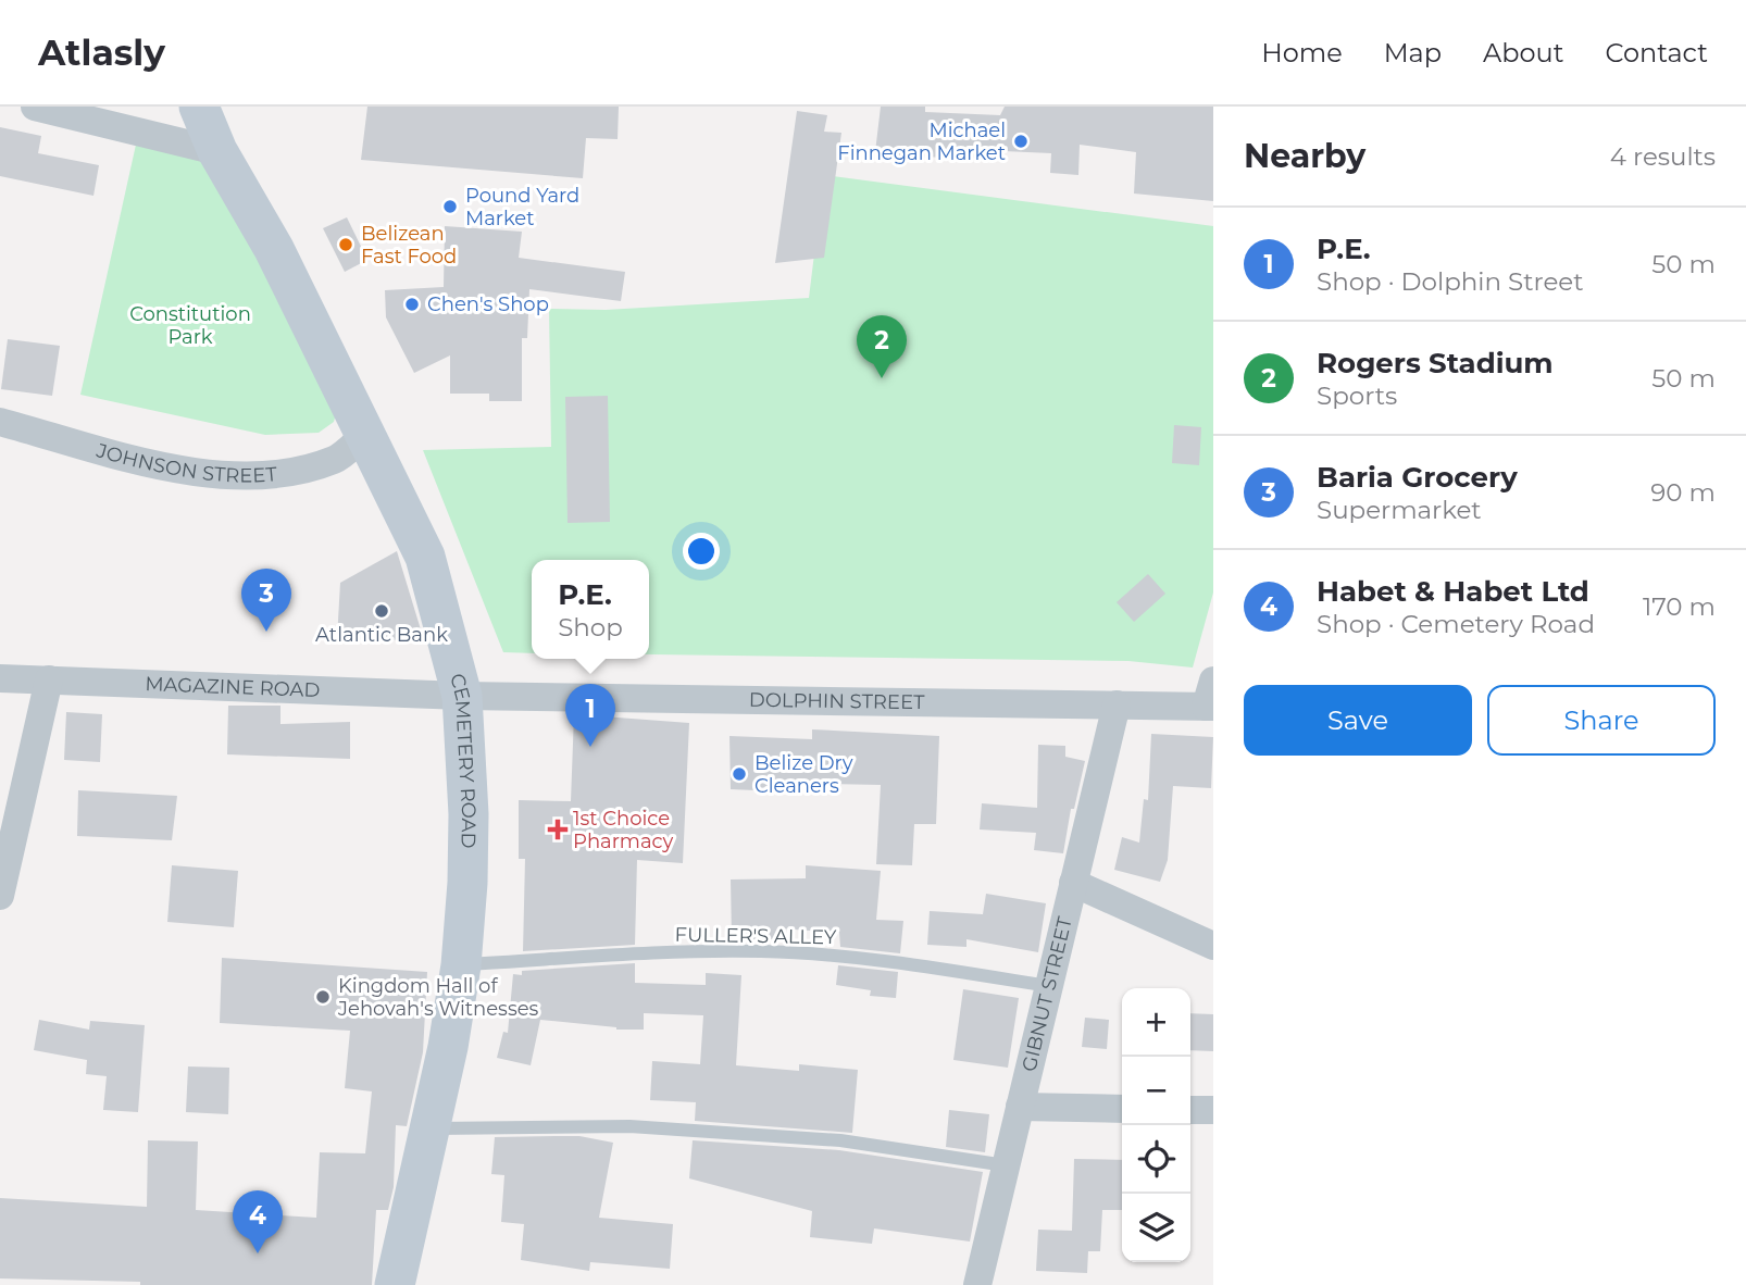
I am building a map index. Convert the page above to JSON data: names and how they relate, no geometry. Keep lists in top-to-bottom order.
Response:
{
  "streets": {
    "main road": ["CEMETERY ROAD"],
    "street": [
      "JOHNSON STREET",
      "MAGAZINE ROAD",
      "DOLPHIN STREET",
      "GIBNUT STREET"
    ],
    "lane": ["FULLER'S ALLEY"]
  },
  "crossings": [
    ["JOHNSON STREET", "CEMETERY ROAD"],
    ["MAGAZINE ROAD", "DOLPHIN STREET"],
    ["MAGAZINE ROAD", "CEMETERY ROAD"],
    ["DOLPHIN STREET", "CEMETERY ROAD"],
    ["DOLPHIN STREET", "GIBNUT STREET"],
    ["CEMETERY ROAD", "FULLER'S ALLEY"],
    ["FULLER'S ALLEY", "GIBNUT STREET"]
  ],
  "parks": ["Constitution Park"],
  "places": {
    "other": [
      "Michael Finnegan Market",
      "Pound Yard Market",
      "Belizean Fast Food",
      "Chen's Shop",
      "Atlantic Bank",
      "Belize Dry Cleaners",
      "Kingdom Hall of Jehovah's Witnesses"
    ],
    "health": ["1st Choice Pharmacy"]
  },
  "page": {
    "header": "Atlasly",
    "nav": [
      "Home",
      "Map",
      "About",
      "Contact"
    ],
    "heading": ["Nearby", "4 results"],
    "list": [
      {
        "mark": "1",
        "name": "P.E.",
        "note": "Shop · Dolphin Street",
        "value": "50 m"
      },
      {
        "mark": "2",
        "name": "Rogers Stadium",
        "note": "Sports",
        "value": "50 m"
      },
      {
        "mark": "3",
        "name": "Baria Grocery",
        "note": "Supermarket",
        "value": "90 m"
      },
      {
        "mark": "4",
        "name": "Habet & Habet Ltd",
        "note": "Shop · Cemetery Road",
        "value": "170 m"
      }
    ],
    "pins": [
      "2",
      "3",
      "1",
      "4"
    ],
    "popup": ["P.E.", "Shop"],
    "buttons": ["Save", "Share"],
    "map_buttons": ["+", "−"]
  }
}
